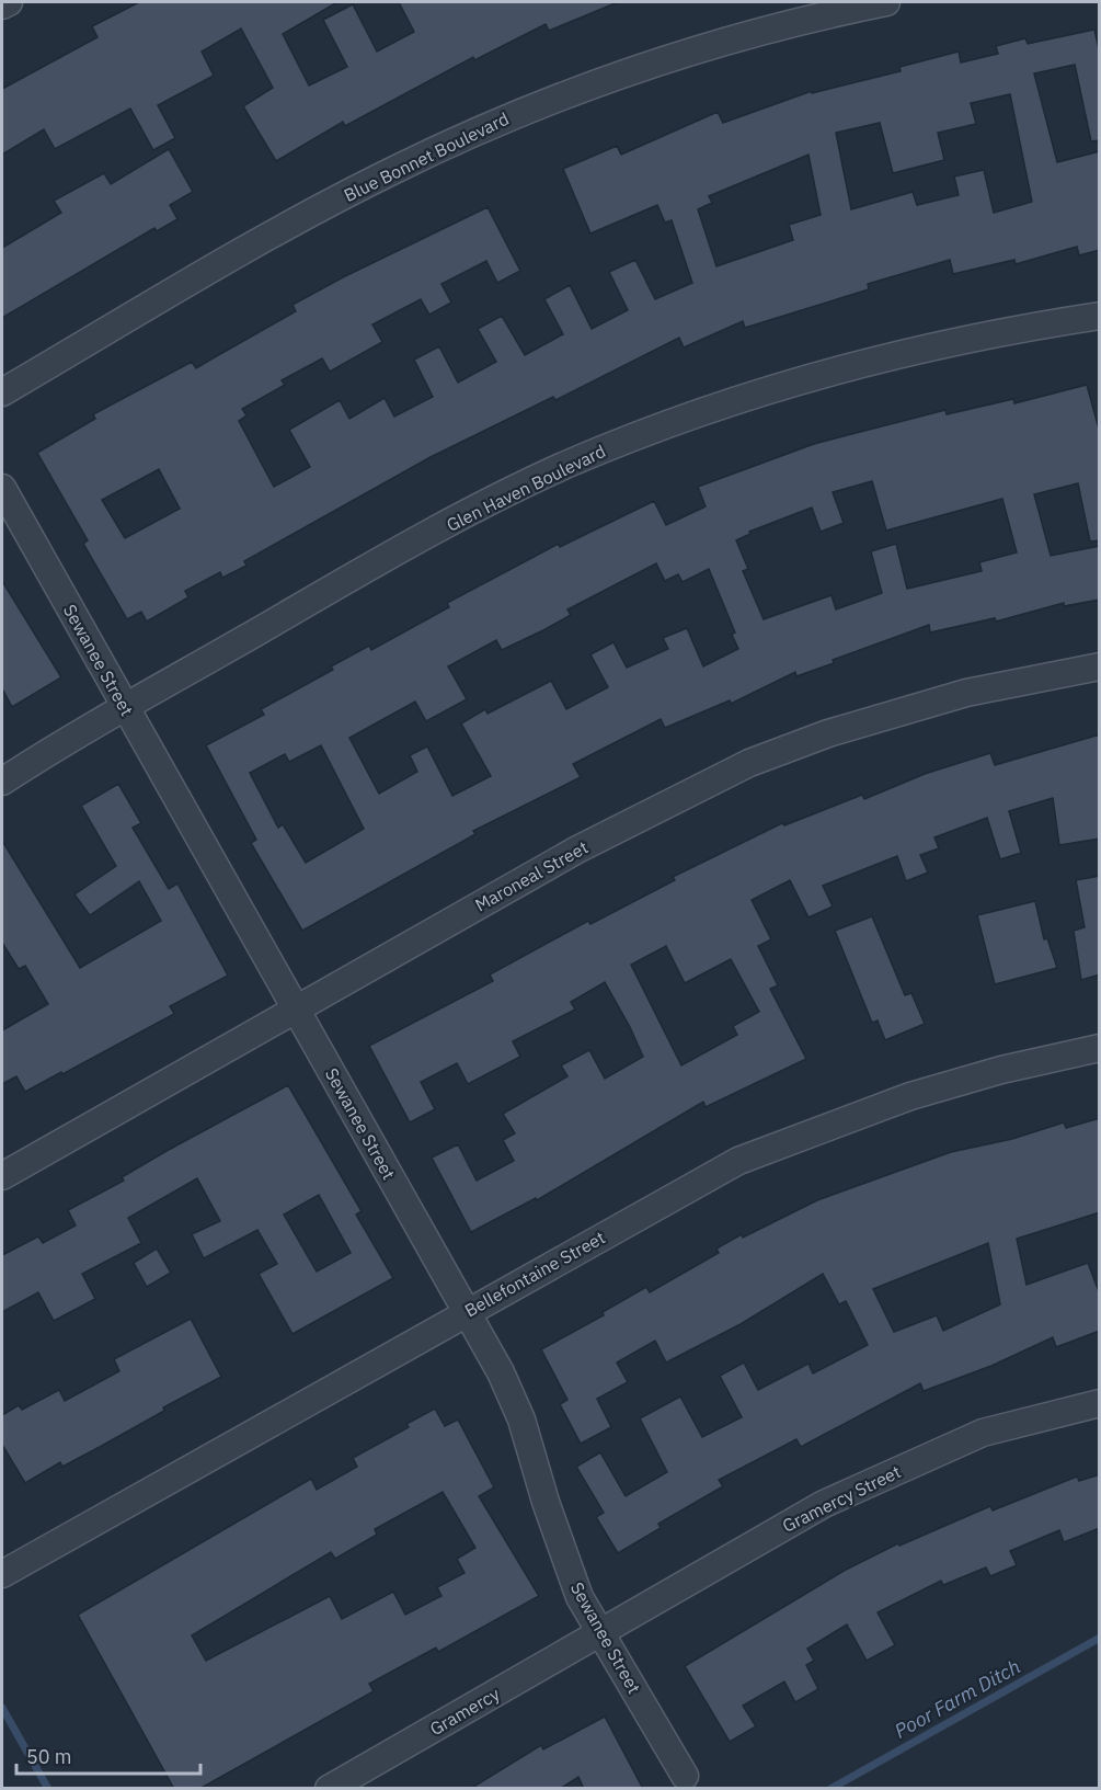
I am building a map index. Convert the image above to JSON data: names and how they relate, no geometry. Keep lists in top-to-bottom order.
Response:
{
  "streets": {
    "street": [
      "Blue Bonnet Boulevard",
      "Glen Haven Boulevard",
      "Sewanee Street",
      "Maroneal Street",
      "Bellefontaine Street",
      "Gramercy Street",
      "Gramercy"
    ]
  },
  "crossings": [
    ["Glen Haven Boulevard", "Sewanee Street"],
    ["Sewanee Street", "Maroneal Street"],
    ["Sewanee Street", "Bellefontaine Street"],
    ["Sewanee Street", "Gramercy Street"],
    ["Sewanee Street", "Gramercy"],
    ["Gramercy Street", "Gramercy"]
  ],
  "water": ["Poor Farm Ditch"],
  "scale_bar": "50 m"
}
